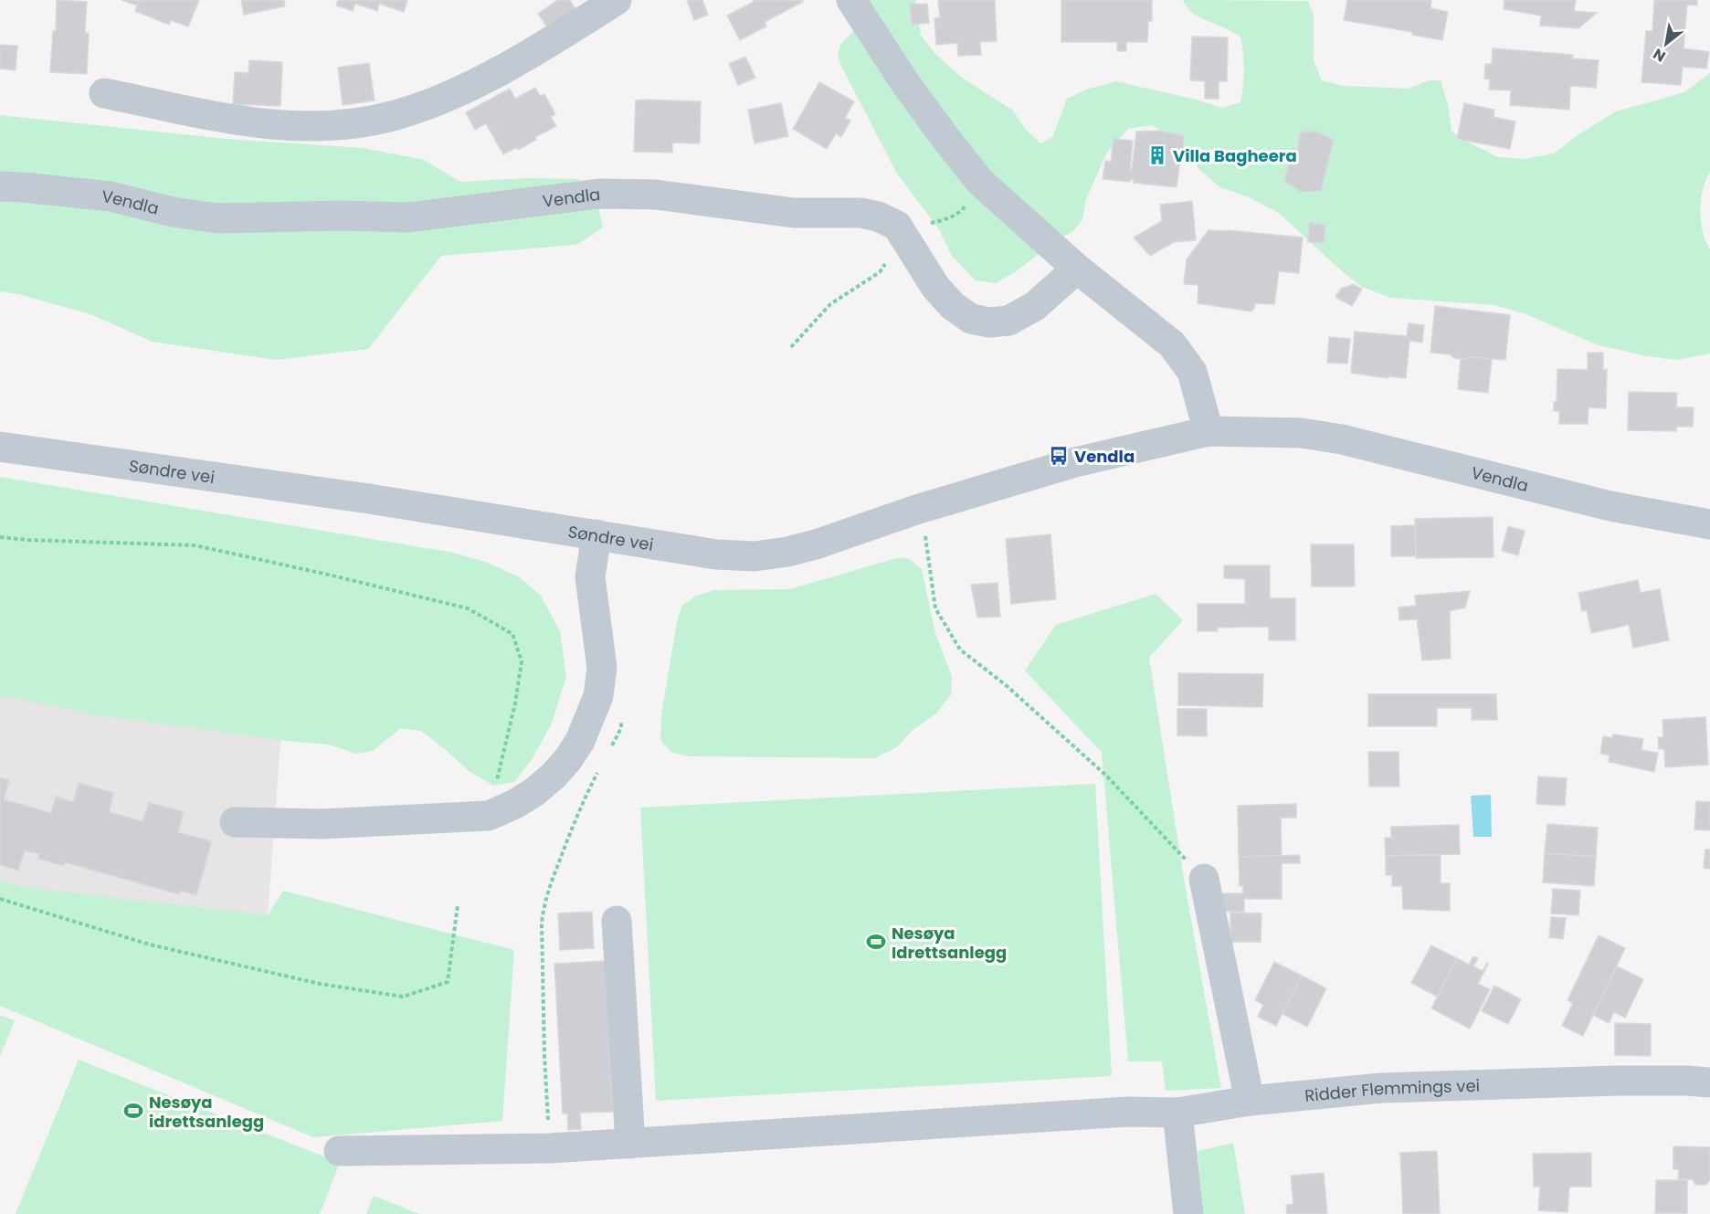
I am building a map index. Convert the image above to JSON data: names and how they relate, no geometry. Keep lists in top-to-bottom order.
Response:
{
  "streets": {
    "street": ["Vendla", "Søndre vei", "Ridder Flemmings vei"]
  },
  "crossings": [
    ["Vendla", "Søndre vei"]
  ],
  "places": {
    "building": ["Villa Bagheera"],
    "bus stop": ["Vendla"],
    "sports": ["Nesøya Idrettsanlegg", "Nesøya idrettsanlegg"]
  },
  "north": "bottom left"
}
